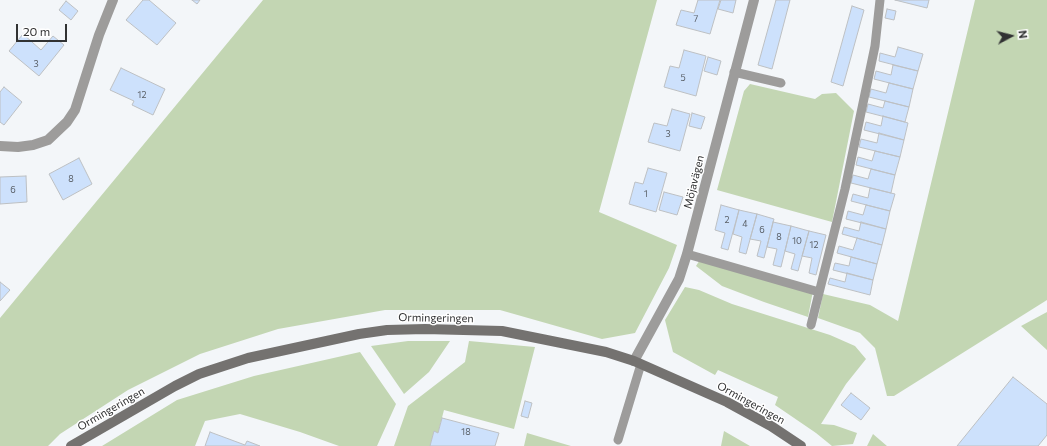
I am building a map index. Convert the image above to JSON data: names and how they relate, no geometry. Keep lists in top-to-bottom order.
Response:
{
  "streets": {
    "street": ["Möjavägen", "Ormingeringen"]
  },
  "crossings": [
    ["Möjavägen", "Ormingeringen"]
  ],
  "house_numbers": [
    "7",
    "3",
    "5",
    "12",
    "3",
    "8",
    "6",
    "1",
    "2",
    "4",
    "6",
    "8",
    "10",
    "12",
    "18"
  ],
  "scale_bar": "20 m",
  "north": "right"
}
